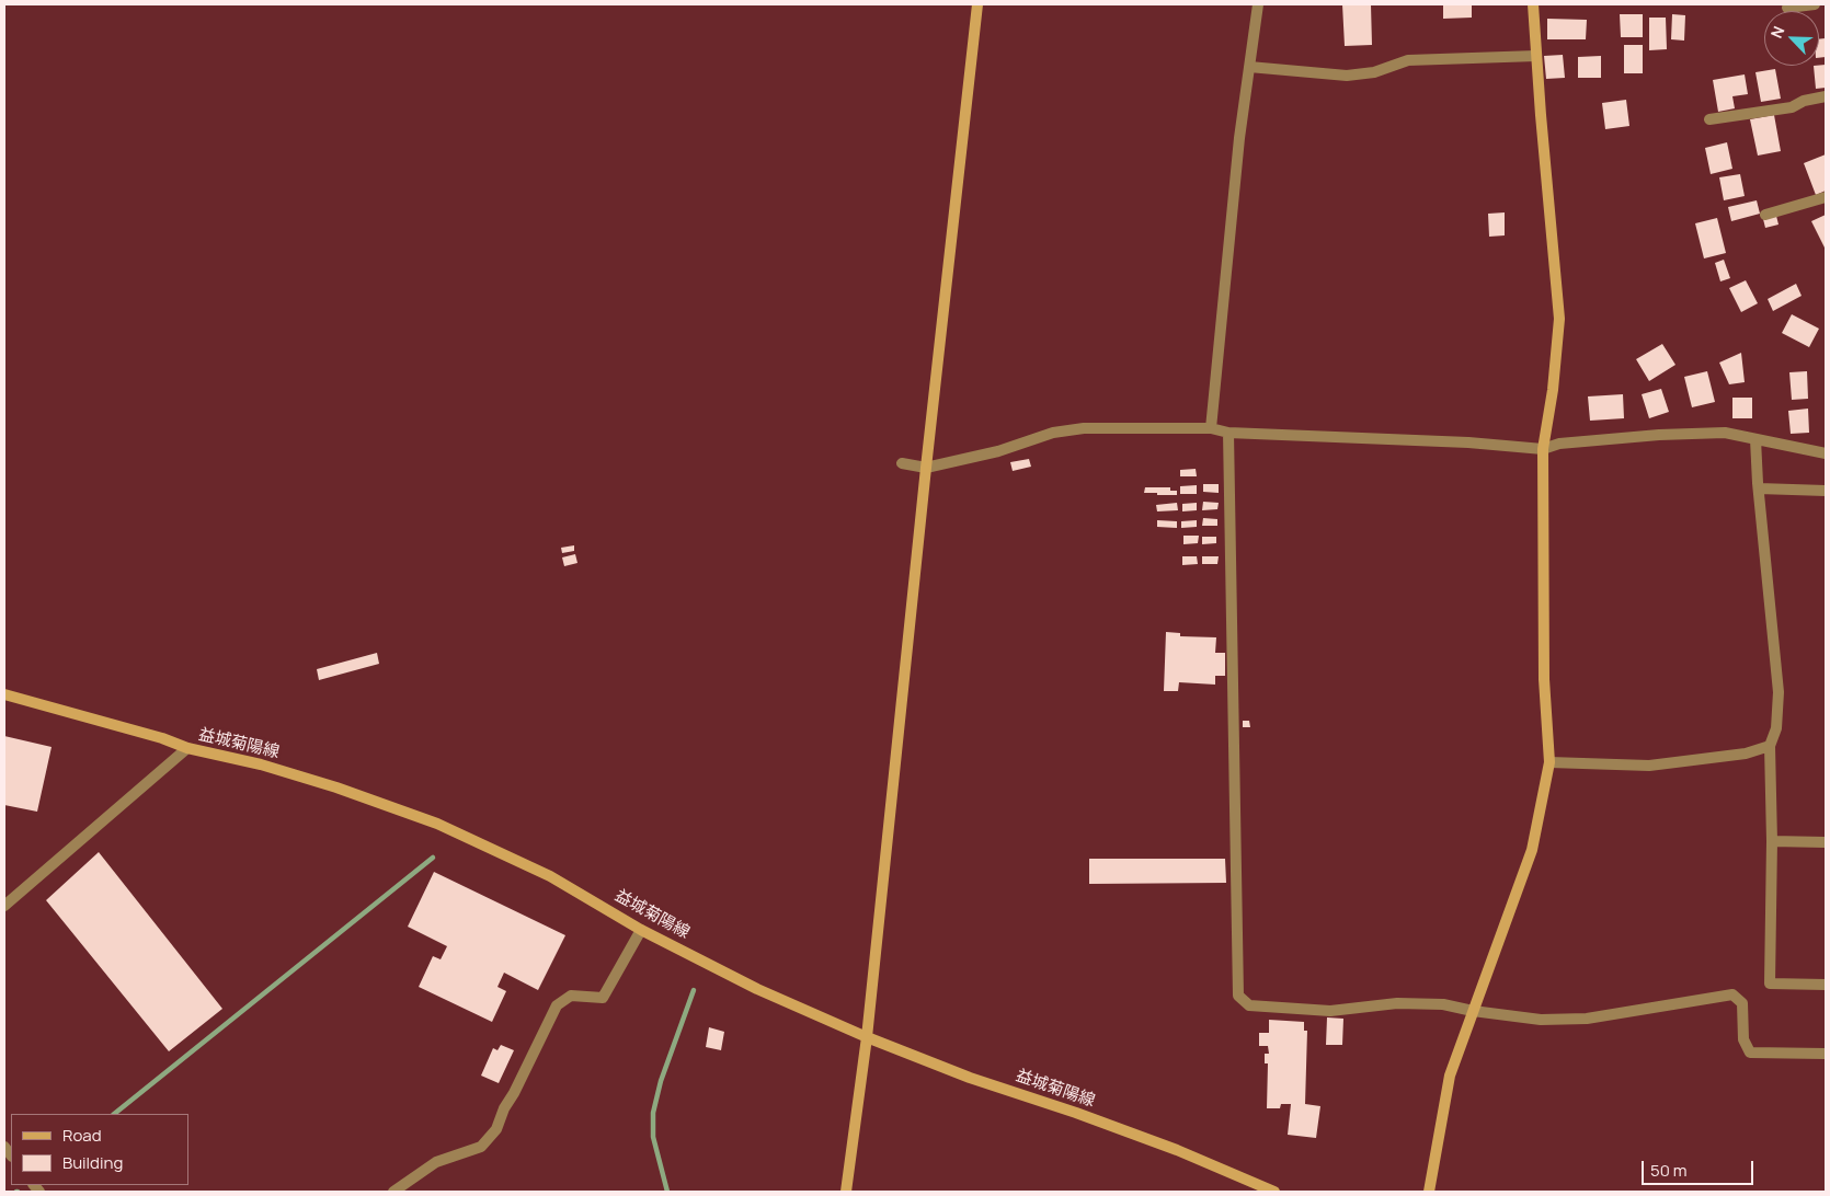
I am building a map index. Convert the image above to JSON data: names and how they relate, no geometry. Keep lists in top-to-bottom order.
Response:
{
  "streets": {
    "street": ["益城菊陽線"]
  },
  "legend": ["Road", "Building"],
  "scale_bar": "50 m",
  "north": "top left"
}
